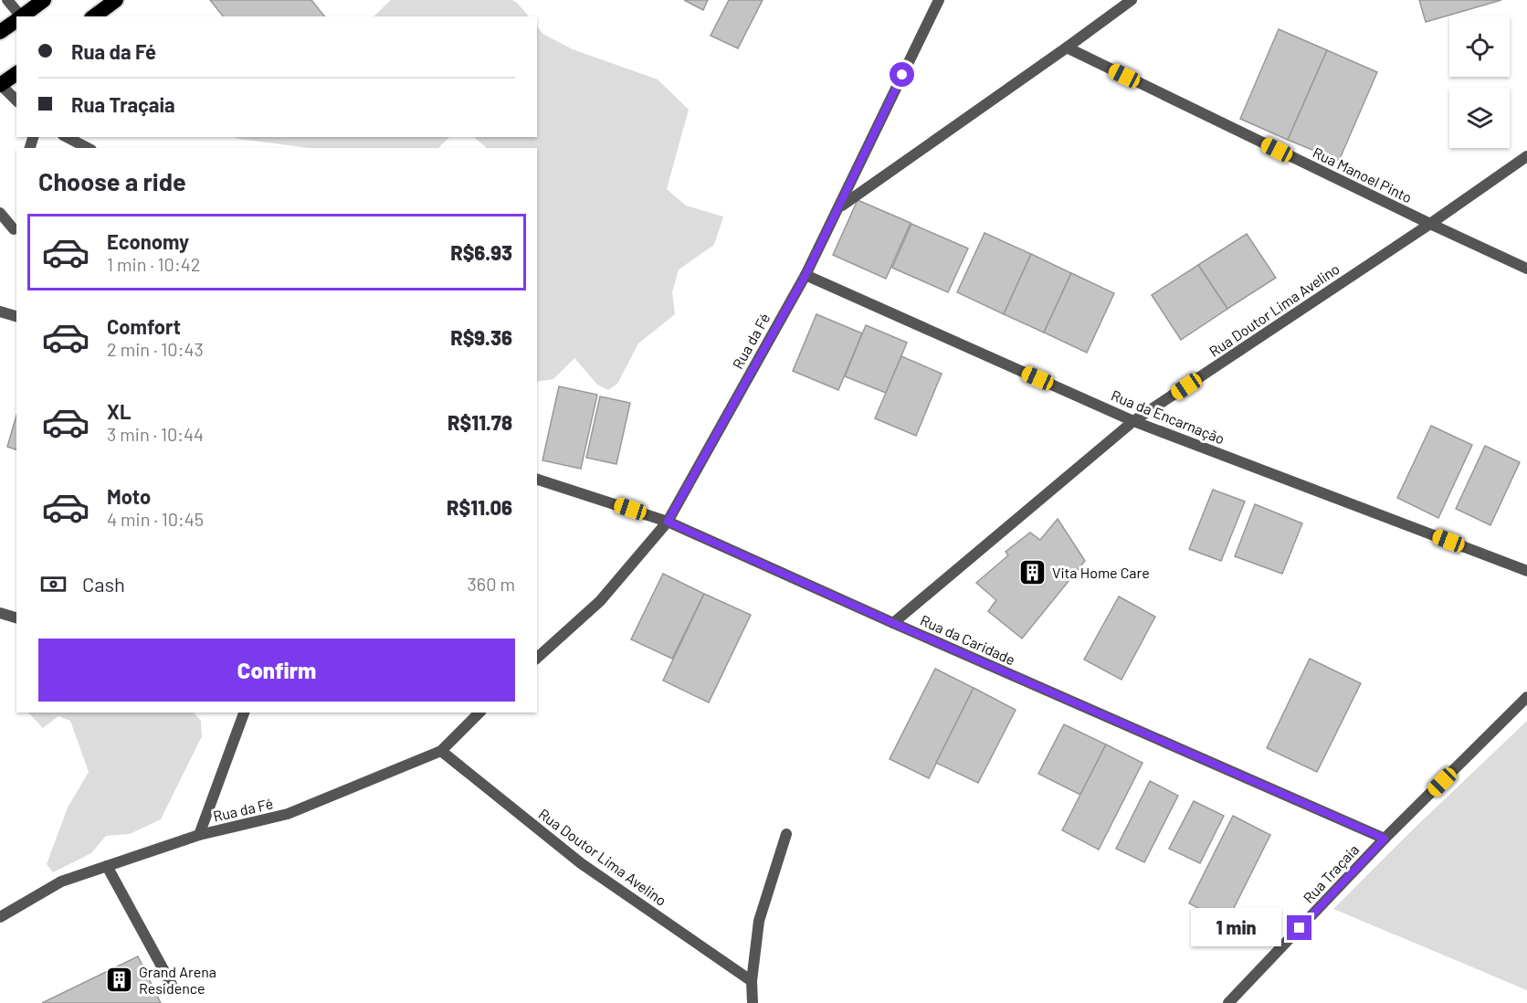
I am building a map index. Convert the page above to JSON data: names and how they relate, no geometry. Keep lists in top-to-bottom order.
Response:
{
  "streets": {
    "street": [
      "Rua Manoel Pinto",
      "Rua Doutor Lima Avelino",
      "Rua da Fé",
      "Rua da Encarnação",
      "Rua da Caridade",
      "Rua Traçaia"
    ]
  },
  "crossings": [
    ["Rua Manoel Pinto", "Rua Doutor Lima Avelino"],
    ["Rua Doutor Lima Avelino", "Rua da Fé"],
    ["Rua Doutor Lima Avelino", "Rua da Encarnação"],
    ["Rua Doutor Lima Avelino", "Rua da Caridade"],
    ["Rua da Fé", "Rua da Encarnação"],
    ["Rua da Fé", "Rua da Caridade"],
    ["Rua da Caridade", "Rua Traçaia"]
  ],
  "places": {
    "building": ["Vita Home Care", "Grand Arena Residence"]
  },
  "page": {
    "banner": ["Rua da Fé", "Rua Traçaia"],
    "heading": "Choose a ride",
    "list": [
      {
        "name": "Economy",
        "note": "1 min · 10:42",
        "value": "R$6.93"
      },
      {
        "name": "Comfort",
        "note": "2 min · 10:43",
        "value": "R$9.36"
      },
      {
        "name": "XL",
        "note": "3 min · 10:44",
        "value": "R$11.78"
      },
      {
        "name": "Moto",
        "note": "4 min · 10:45",
        "value": "R$11.06"
      }
    ],
    "pay": ["Cash", "360 m"],
    "buttons": "Confirm",
    "bubble": "1 min"
  }
}
